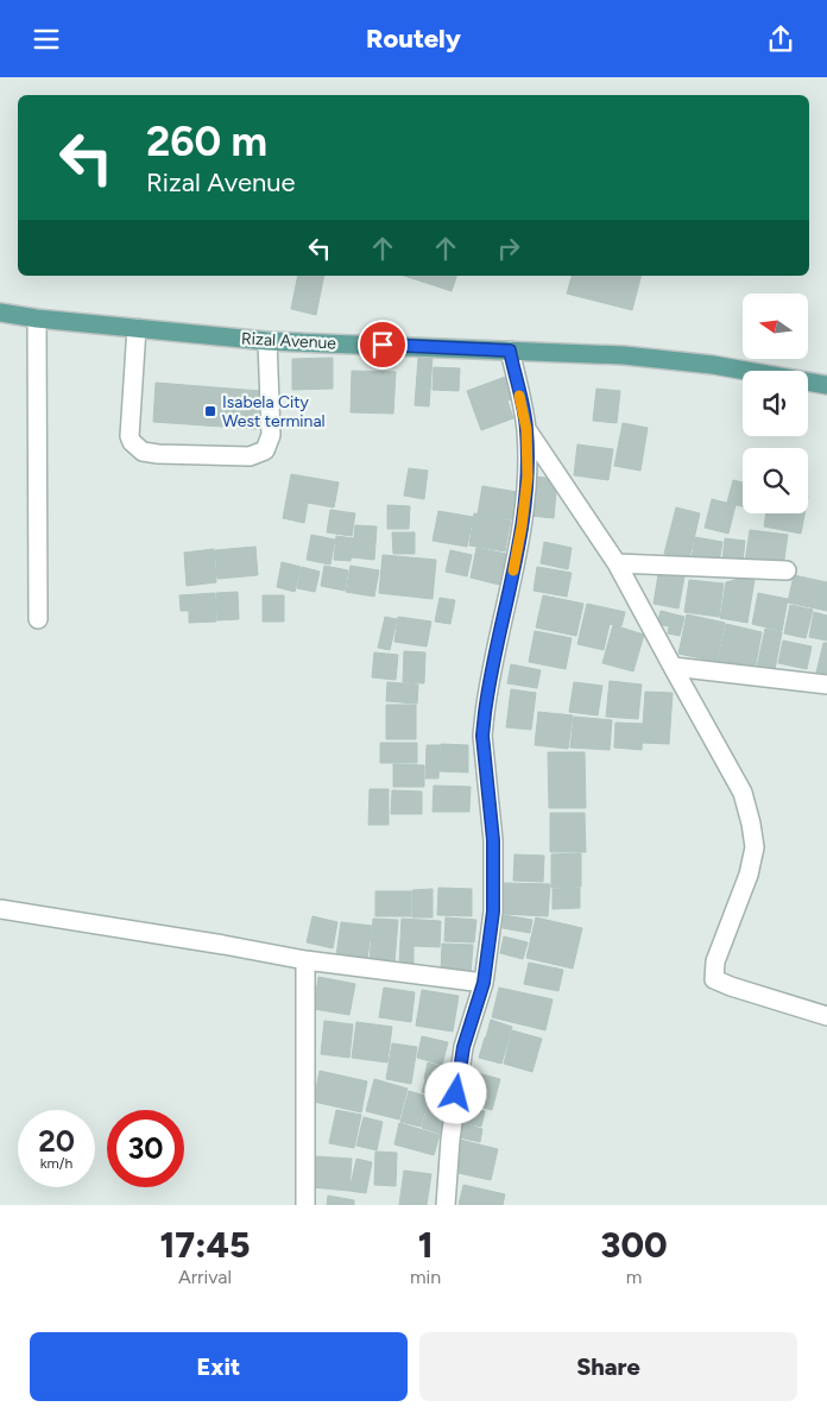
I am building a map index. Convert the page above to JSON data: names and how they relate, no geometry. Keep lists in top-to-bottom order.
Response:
{
  "streets": {
    "main road": ["Rizal Avenue"]
  },
  "places": {
    "transit": ["Isabela City West terminal"]
  },
  "north": "left",
  "page": {
    "header": "Routely",
    "turn": ["260 m", "Rizal Avenue"],
    "speed": "20 km/h",
    "limit": "30",
    "eta": [
      "17:45",
      "Arrival",
      "1",
      "min",
      "300",
      "m"
    ],
    "buttons": ["Exit", "Share"]
  }
}
